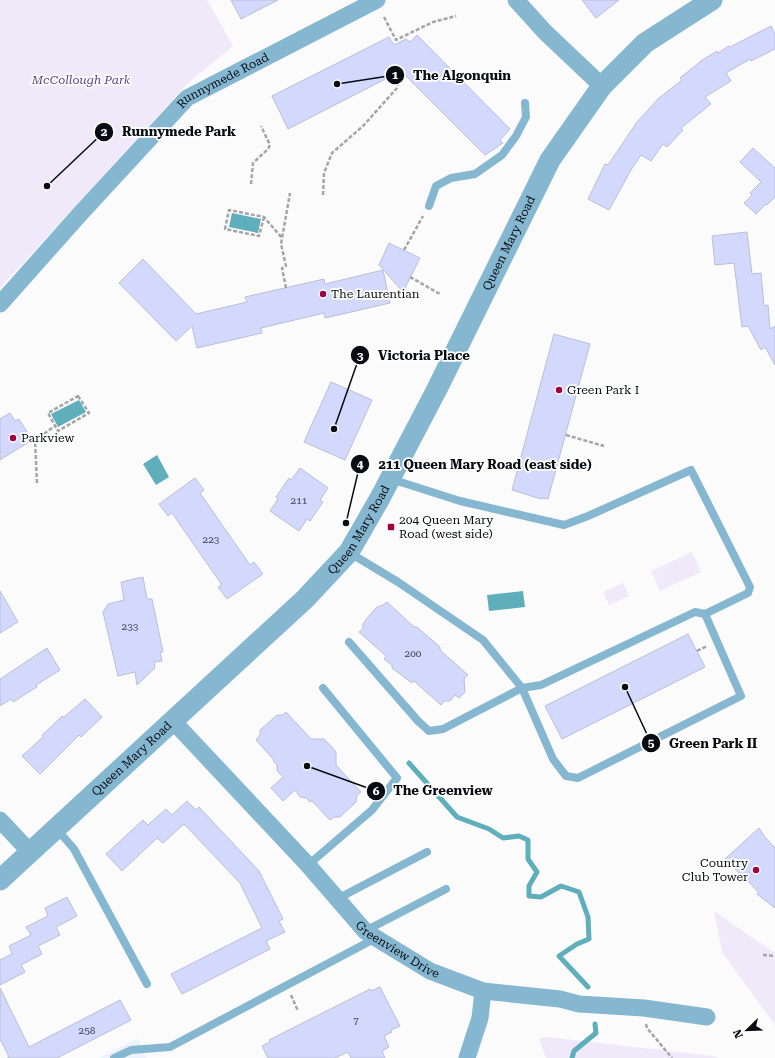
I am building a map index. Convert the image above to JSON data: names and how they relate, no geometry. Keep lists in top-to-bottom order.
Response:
{
  "streets": {
    "street": ["Runnymede Road", "Queen Mary Road", "Greenview Drive"]
  },
  "crossings": [
    ["Queen Mary Road", "Greenview Drive"]
  ],
  "parks": ["McCollough Park"],
  "places": {
    "other": [
      "The Algonquin",
      "Runnymede Park",
      "The Laurentian",
      "Green Park I",
      "Victoria Place",
      "Parkview",
      "211 Queen Mary Road (east side)",
      "Green Park II",
      "The Greenview",
      "Country Club Tower"
    ],
    "transit": ["204 Queen Mary Road (west side)"]
  },
  "house_numbers": [
    "211",
    "223",
    "233",
    "200",
    "7",
    "258"
  ],
  "north": "bottom left"
}
